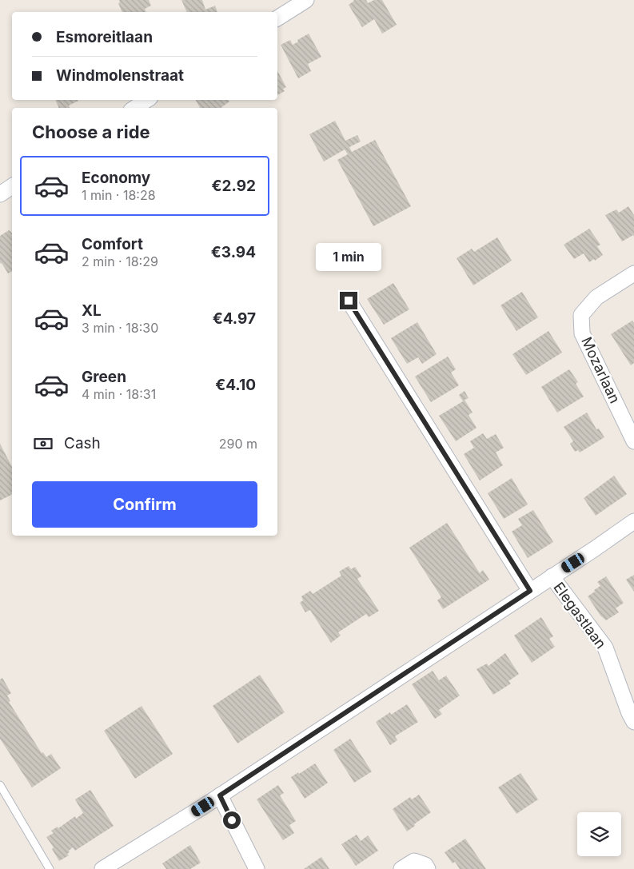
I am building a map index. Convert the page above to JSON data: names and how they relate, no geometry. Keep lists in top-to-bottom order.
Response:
{
  "streets": {
    "street": ["Mozarlaan", "Elegastlaan"]
  },
  "page": {
    "banner": ["Esmoreitlaan", "Windmolenstraat"],
    "heading": "Choose a ride",
    "list": [
      {
        "name": "Economy",
        "note": "1 min · 18:28",
        "value": "€2.92"
      },
      {
        "name": "Comfort",
        "note": "2 min · 18:29",
        "value": "€3.94"
      },
      {
        "name": "XL",
        "note": "3 min · 18:30",
        "value": "€4.97"
      },
      {
        "name": "Green",
        "note": "4 min · 18:31",
        "value": "€4.10"
      }
    ],
    "bubble": "1 min",
    "pay": ["Cash", "290 m"],
    "buttons": "Confirm"
  }
}
